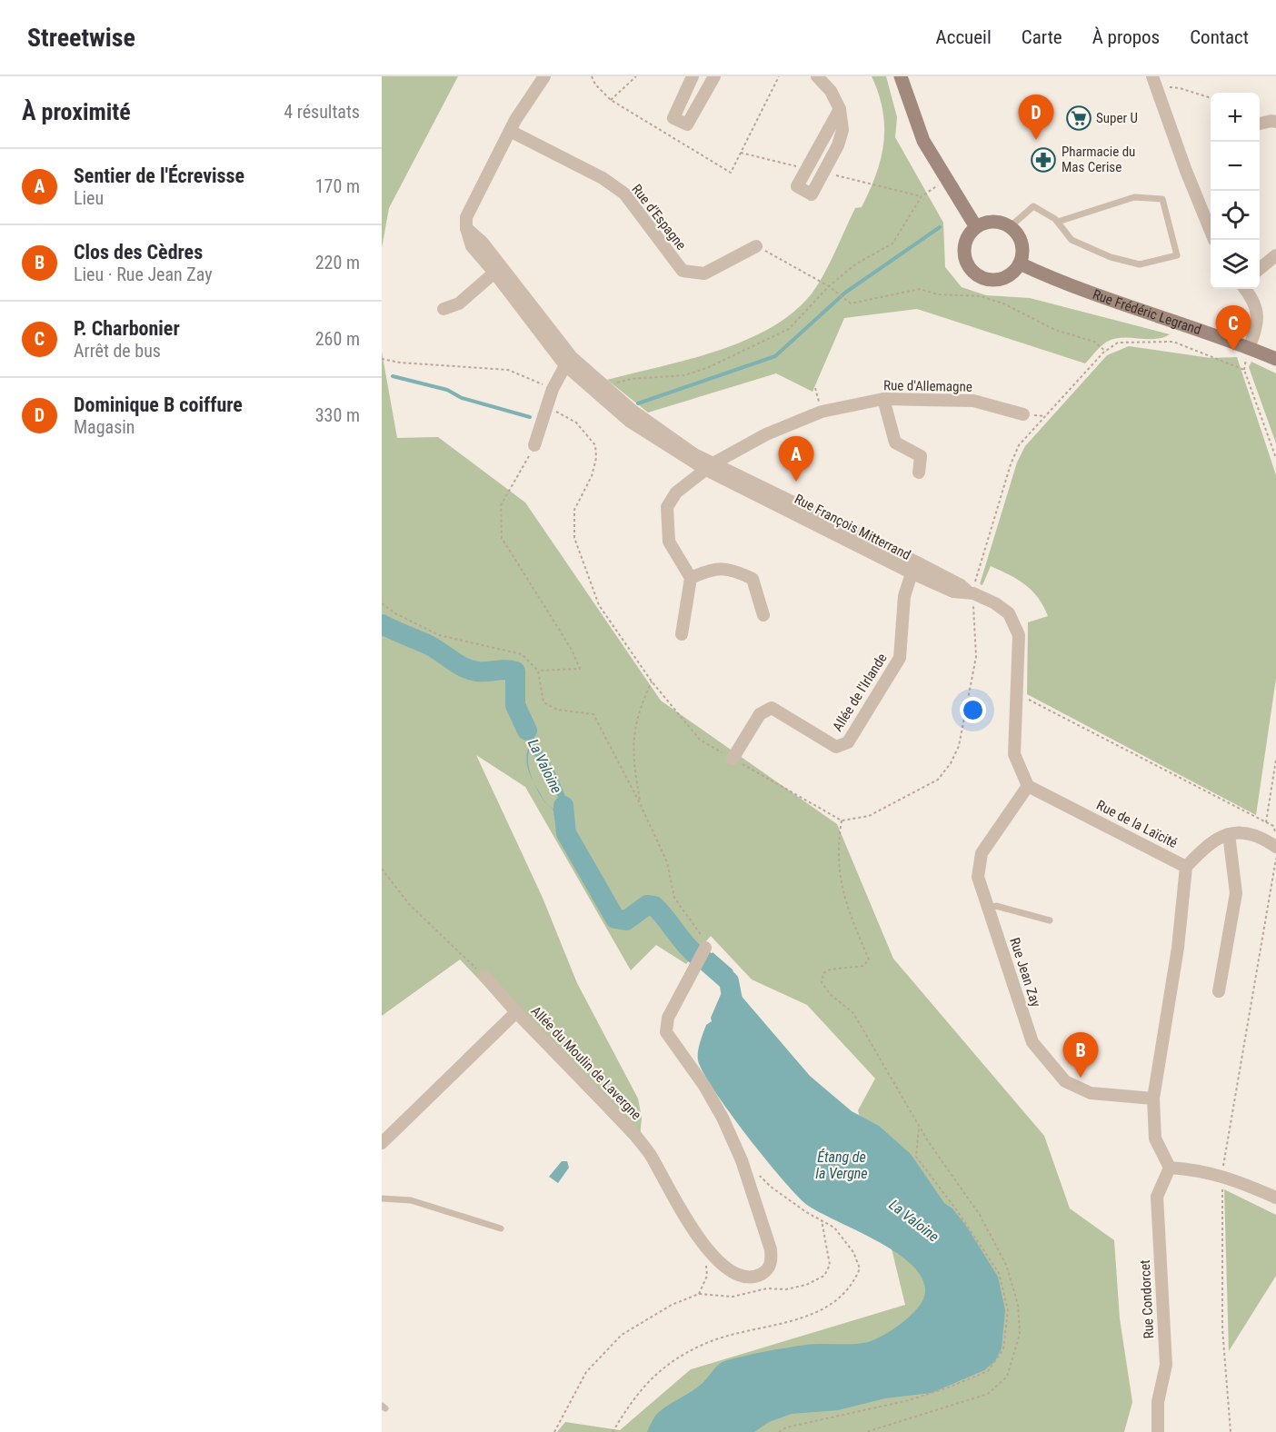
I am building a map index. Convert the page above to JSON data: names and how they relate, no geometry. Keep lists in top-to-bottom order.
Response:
{
  "streets": {
    "main road": ["Rue Frédéric Legrand"],
    "street": [
      "Rue d'Espagne",
      "Rue d'Allemagne",
      "Rue François Mitterrand",
      "Allée de l'Irlande",
      "Rue de la Laïcité",
      "Rue Jean Zay",
      "Allée du Moulin de Lavergne",
      "Rue Condorcet"
    ]
  },
  "crossings": [
    ["Rue d'Allemagne", "Rue François Mitterrand"],
    ["Rue François Mitterrand", "Allée de l'Irlande"],
    ["Rue de la Laïcité", "Rue Jean Zay"],
    ["Rue de la Laïcité", "Rue Condorcet"]
  ],
  "water": ["La Valoine", "Étang de la Vergne"],
  "places": {
    "supermarket": ["Super U"],
    "pharmacy": ["Pharmacie du Mas Cerise"]
  },
  "page": {
    "header": "Streetwise",
    "nav": [
      "Accueil",
      "Carte",
      "À propos",
      "Contact"
    ],
    "heading": ["À proximité", "4 résultats"],
    "map_buttons": ["+", "−"],
    "pins": [
      "D",
      "C",
      "A",
      "B"
    ],
    "list": [
      {
        "mark": "A",
        "name": "Sentier de l'Écrevisse",
        "note": "Lieu",
        "value": "170 m"
      },
      {
        "mark": "B",
        "name": "Clos des Cèdres",
        "note": "Lieu · Rue Jean Zay",
        "value": "220 m"
      },
      {
        "mark": "C",
        "name": "P. Charbonier",
        "note": "Arrêt de bus",
        "value": "260 m"
      },
      {
        "mark": "D",
        "name": "Dominique B coiffure",
        "note": "Magasin",
        "value": "330 m"
      }
    ]
  }
}
